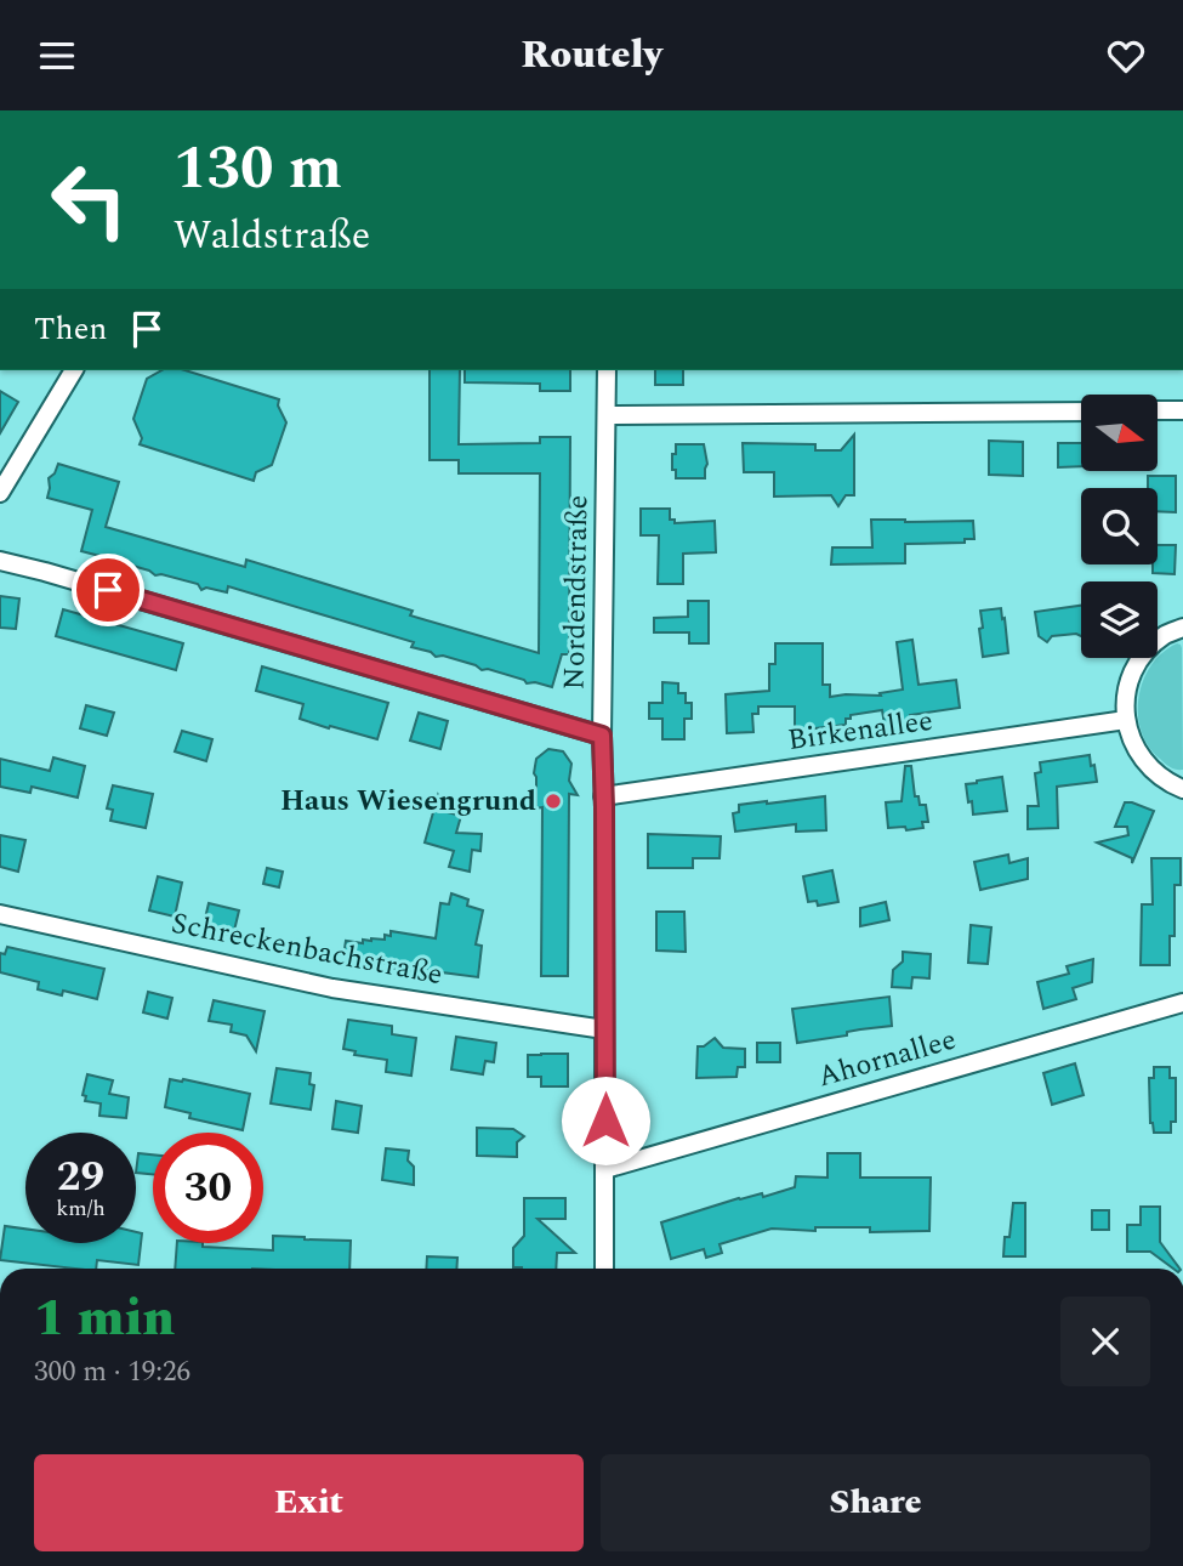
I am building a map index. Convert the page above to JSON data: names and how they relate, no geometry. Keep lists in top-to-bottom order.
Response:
{
  "streets": {
    "street": [
      "Nordendstraße",
      "Birkenallee",
      "Schreckenbachstraße",
      "Ahornallee"
    ]
  },
  "crossings": [
    ["Nordendstraße", "Birkenallee"],
    ["Nordendstraße", "Schreckenbachstraße"],
    ["Nordendstraße", "Ahornallee"]
  ],
  "places": ["Haus Wiesengrund"],
  "north": "right",
  "page": {
    "header": "Routely",
    "turn": ["130 m", "Waldstraße"],
    "then": "Then",
    "speed": "29 km/h",
    "limit": "30",
    "heading": ["1 min", "300 m · 19:26"],
    "buttons": ["Exit", "Share"]
  }
}
